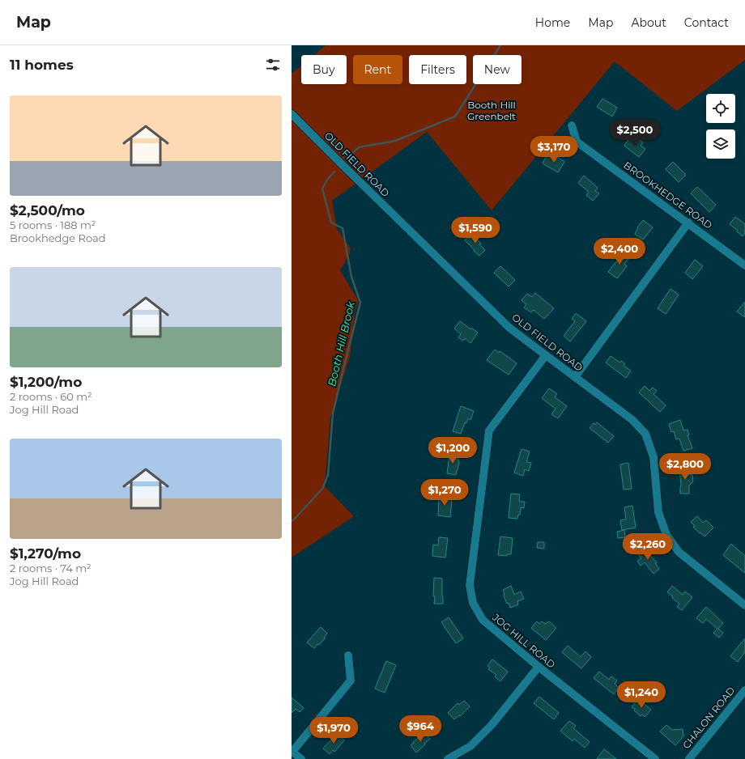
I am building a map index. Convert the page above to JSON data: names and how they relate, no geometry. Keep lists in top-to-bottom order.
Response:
{
  "streets": {
    "street": [
      "OLD FIELD ROAD",
      "BROOKHEDGE ROAD",
      "JOG HILL ROAD",
      "CHALON ROAD"
    ]
  },
  "crossings": [
    ["OLD FIELD ROAD", "JOG HILL ROAD"]
  ],
  "water": ["Booth Hill Brook"],
  "parks": ["Booth Hill Greenbelt"],
  "page": {
    "header": "Map",
    "nav": [
      "Home",
      "Map",
      "About",
      "Contact"
    ],
    "heading": "11 homes",
    "chip": [
      "Buy",
      "Rent",
      "Filters",
      "New"
    ],
    "list": [
      {
        "name": "$2,500/mo",
        "note": "5 rooms · 188 m² · Brookhedge Road"
      },
      {
        "name": "$1,200/mo",
        "note": "2 rooms · 60 m² · Jog Hill Road"
      },
      {
        "name": "$1,270/mo",
        "note": "2 rooms · 74 m² · Jog Hill Road"
      }
    ],
    "price": [
      "$2,500",
      "$3,170",
      "$1,590",
      "$2,400",
      "$1,200",
      "$2,800",
      "$1,270",
      "$2,260",
      "$1,240",
      "$964",
      "$1,970"
    ]
  }
}
